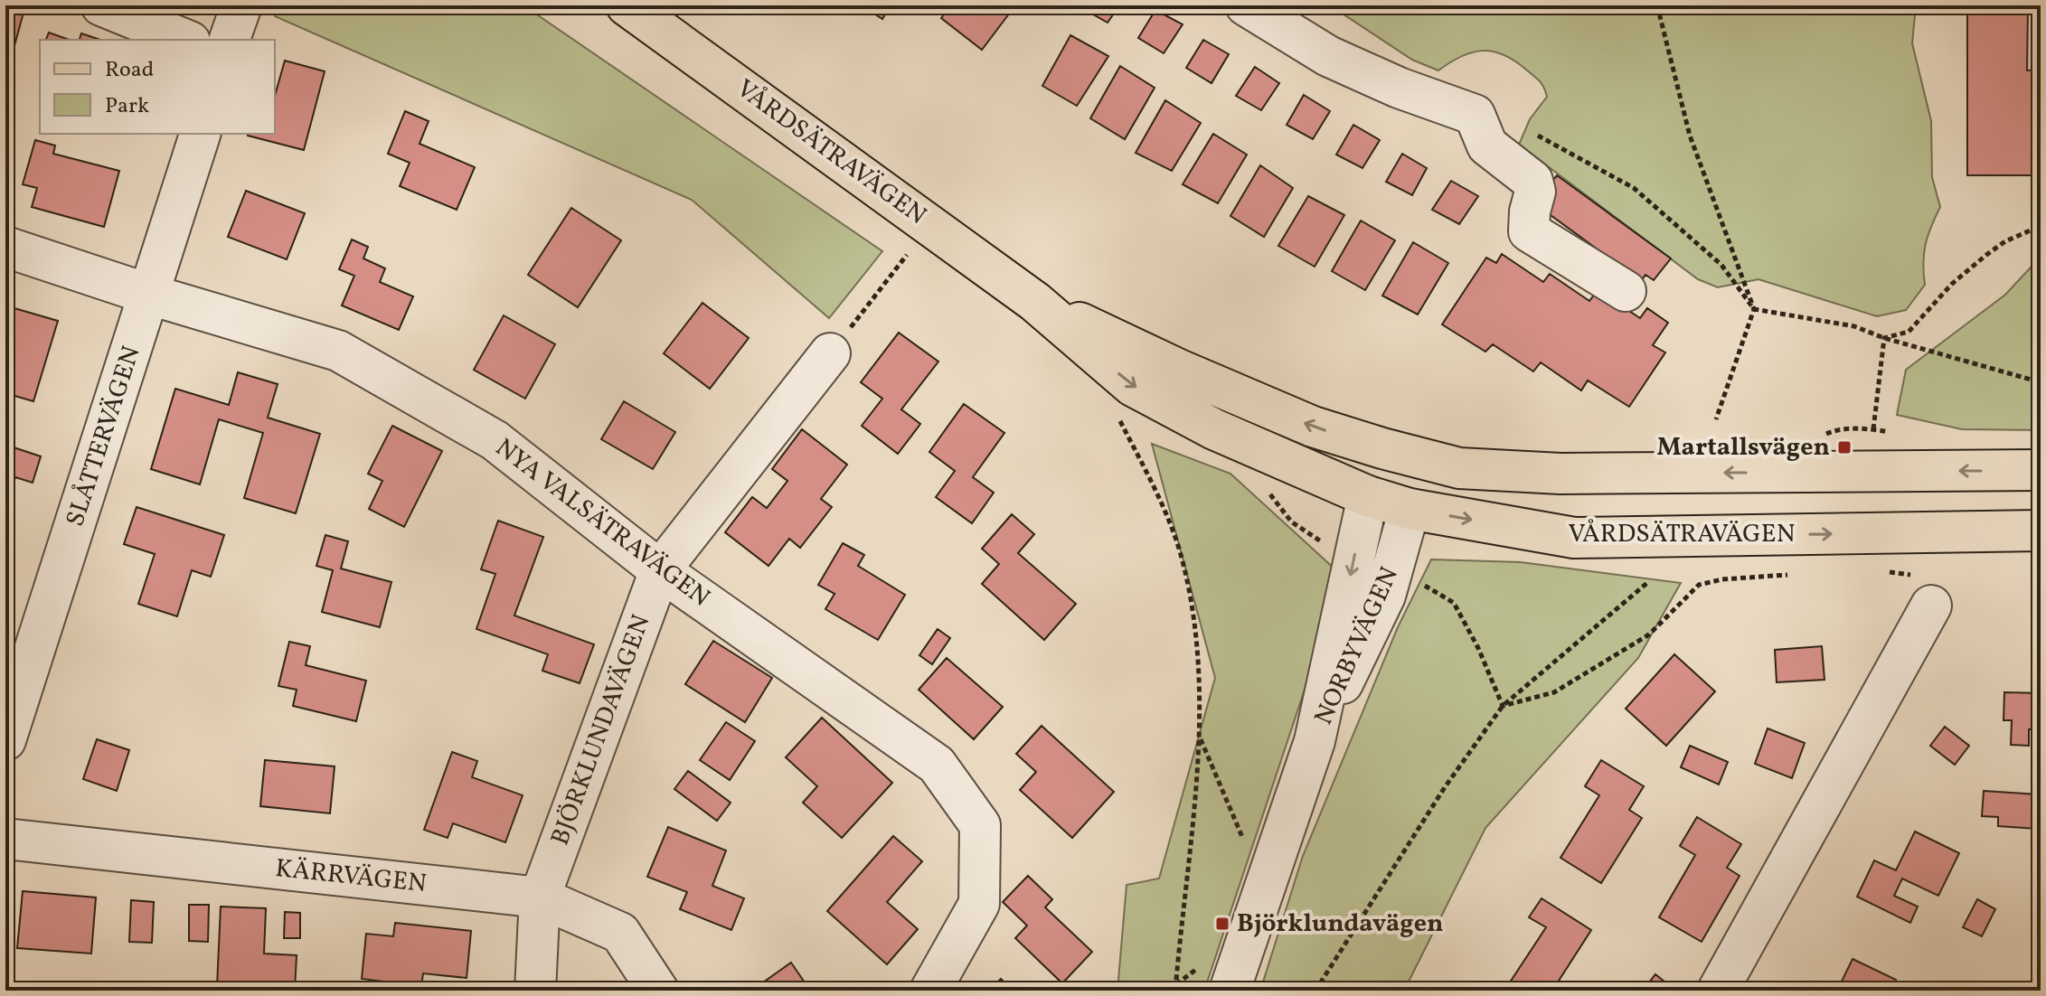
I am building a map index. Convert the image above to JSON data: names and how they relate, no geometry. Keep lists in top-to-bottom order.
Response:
{
  "streets": {
    "main road": ["VÅRDSÄTRAVÄGEN"],
    "street": [
      "SLÅTTERVÄGEN",
      "NYA VALSÄTRAVÄGEN",
      "NORBYVÄGEN",
      "BJÖRKLUNDAVÄGEN",
      "KÄRRVÄGEN"
    ]
  },
  "crossings": [
    ["VÅRDSÄTRAVÄGEN", "NORBYVÄGEN"],
    ["SLÅTTERVÄGEN", "NYA VALSÄTRAVÄGEN"],
    ["NYA VALSÄTRAVÄGEN", "BJÖRKLUNDAVÄGEN"],
    ["BJÖRKLUNDAVÄGEN", "KÄRRVÄGEN"]
  ],
  "places": {
    "transit": ["Martallsvägen", "Björklundavägen"]
  },
  "legend": ["Road", "Park"]
}
